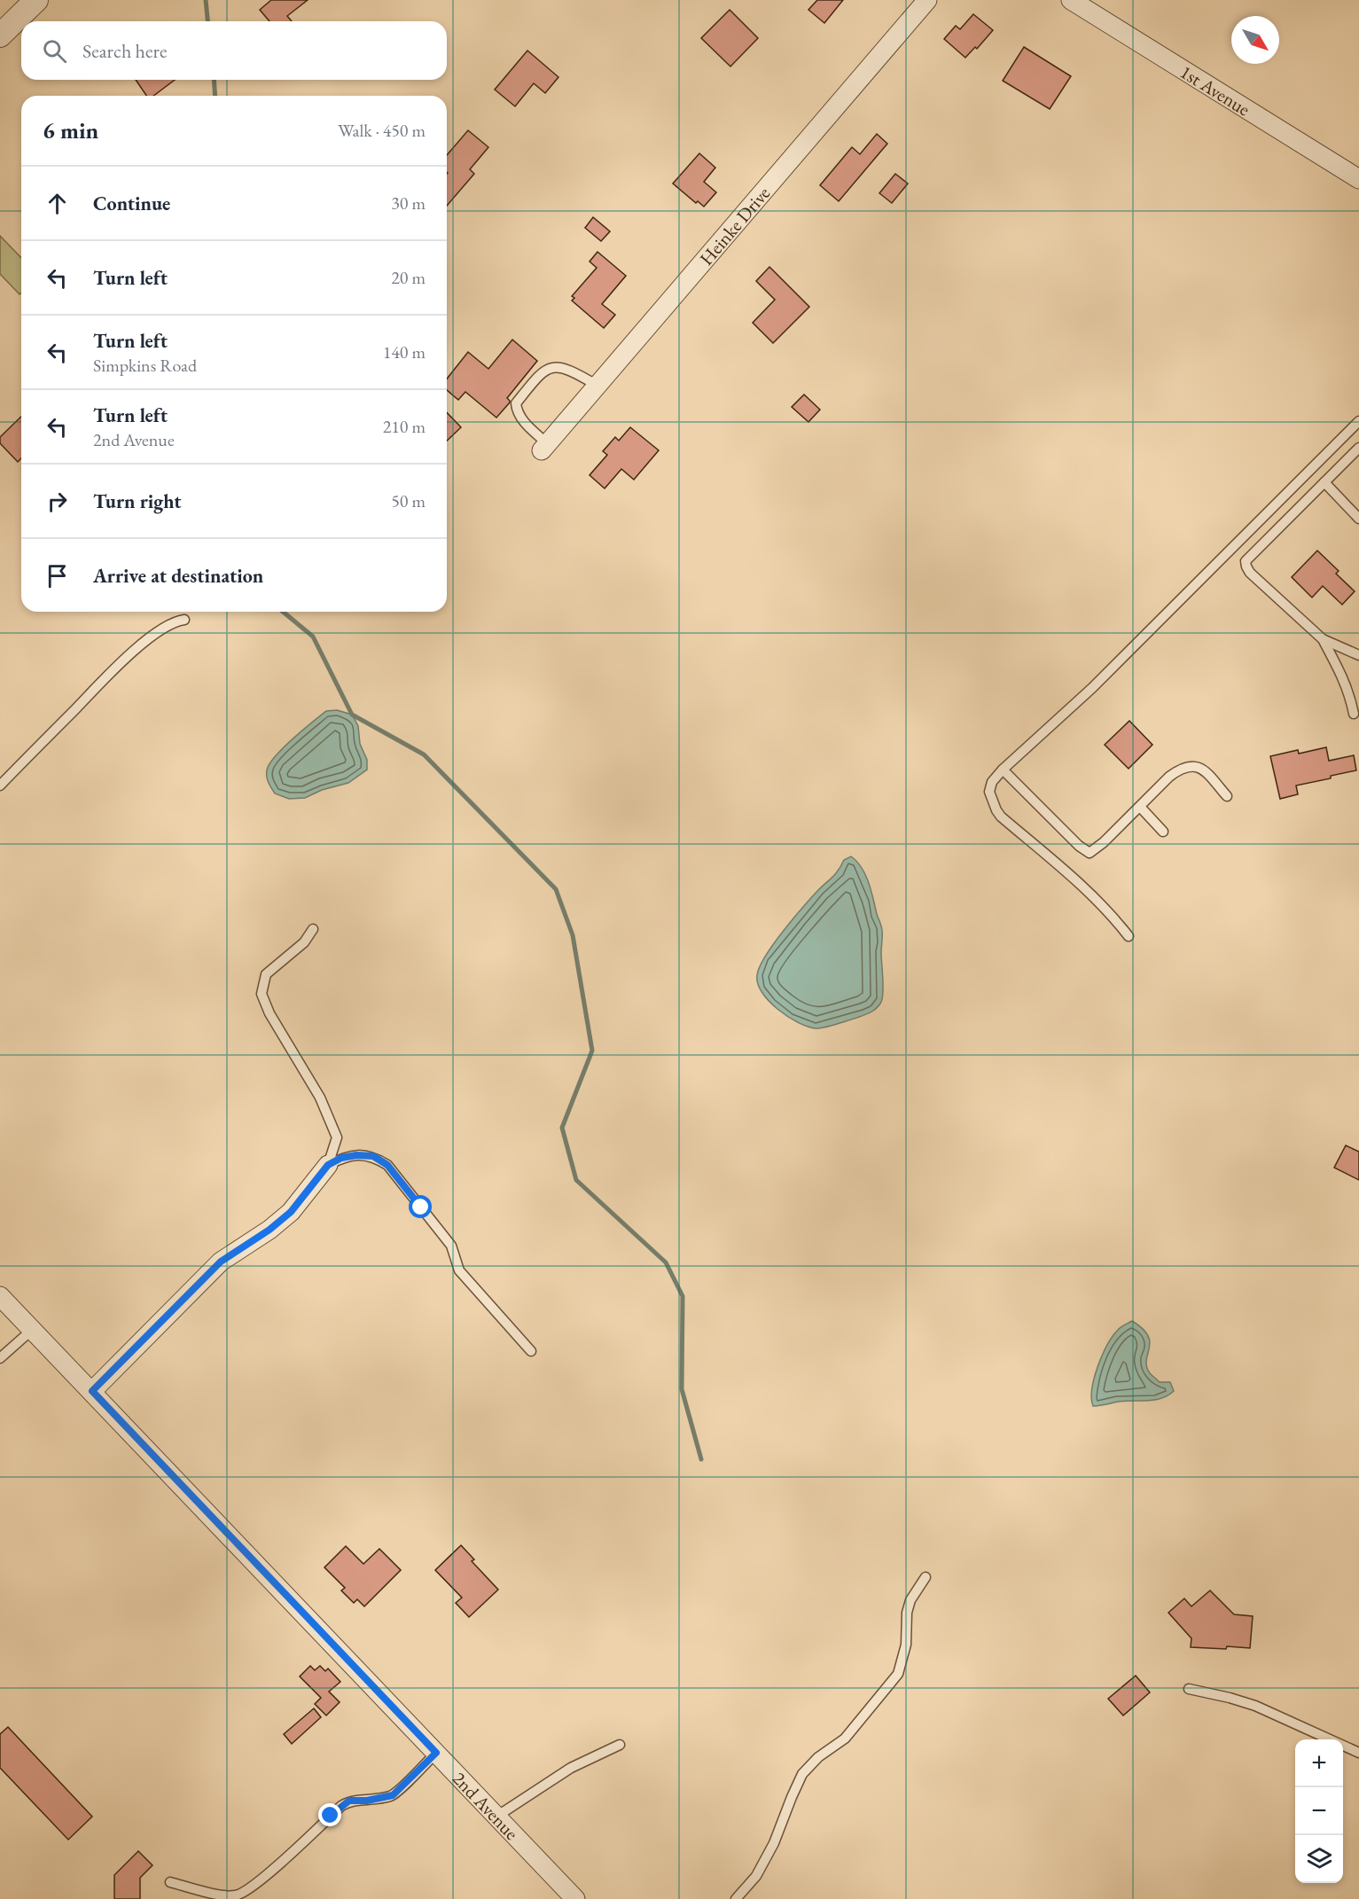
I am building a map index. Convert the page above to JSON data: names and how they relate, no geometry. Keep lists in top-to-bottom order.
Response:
{
  "streets": {
    "street": ["1st Avenue", "Heinke Drive", "2nd Avenue"]
  },
  "north": "bottom right",
  "page": {
    "search": "Search here",
    "heading": ["6 min", "Walk · 450 m"],
    "list": [
      ["Continue", "30 m"],
      ["Turn left", "20 m"],
      ["Turn left", "Simpkins Road", "140 m"],
      ["Turn left", "2nd Avenue", "210 m"],
      ["Turn right", "50 m"],
      "Arrive at destination"
    ],
    "map_buttons": ["+", "−"]
  }
}
